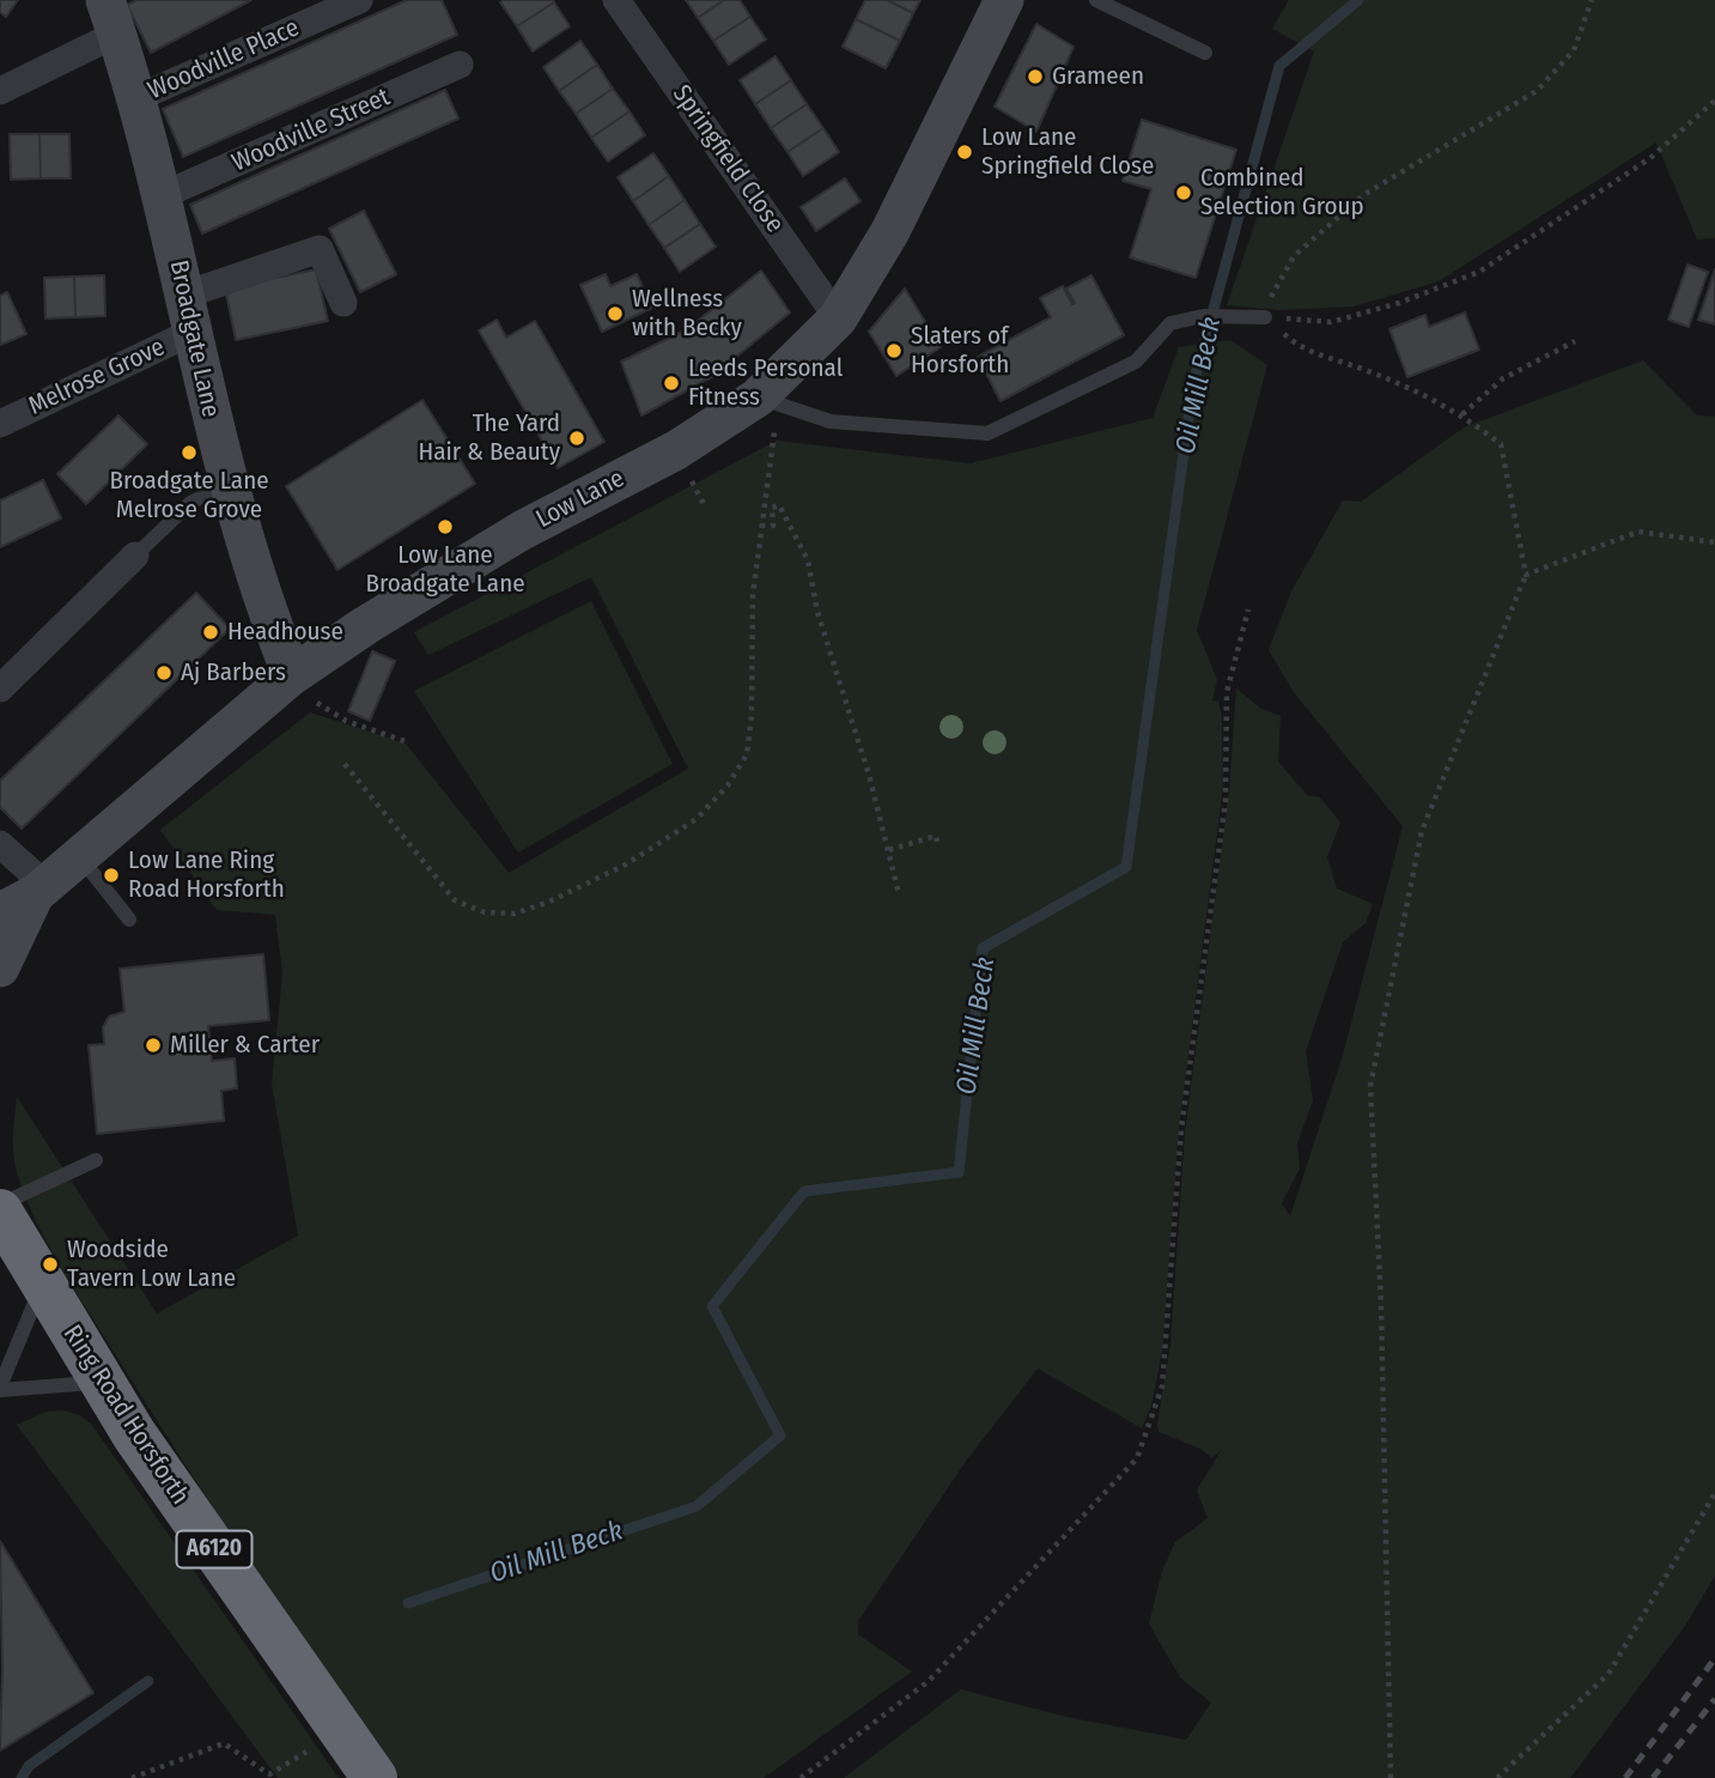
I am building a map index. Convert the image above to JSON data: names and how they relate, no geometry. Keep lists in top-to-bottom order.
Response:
{
  "streets": {
    "highway": ["Ring Road Horsforth", "A6120"],
    "street": [
      "Woodville Place",
      "Woodville Street",
      "Springfield Close",
      "Broadgate Lane",
      "Melrose Grove",
      "Low Lane"
    ]
  },
  "crossings": [
    ["Woodville Place", "Broadgate Lane"],
    ["Woodville Street", "Broadgate Lane"],
    ["Springfield Close", "Low Lane"],
    ["Broadgate Lane", "Melrose Grove"],
    ["Broadgate Lane", "Low Lane"]
  ],
  "water": ["Oil Mill Beck"],
  "places": [
    "Grameen",
    "Low Lane Springfield Close",
    "Combined Selection Group",
    "Wellness with Becky",
    "Slaters of Horsforth",
    "Leeds Personal Fitness",
    "The Yard Hair & Beauty",
    "Broadgate Lane Melrose Grove",
    "Low Lane Broadgate Lane",
    "Headhouse",
    "Aj Barbers",
    "Low Lane Ring Road Horsforth",
    "Miller & Carter",
    "Woodside Tavern Low Lane"
  ]
}
